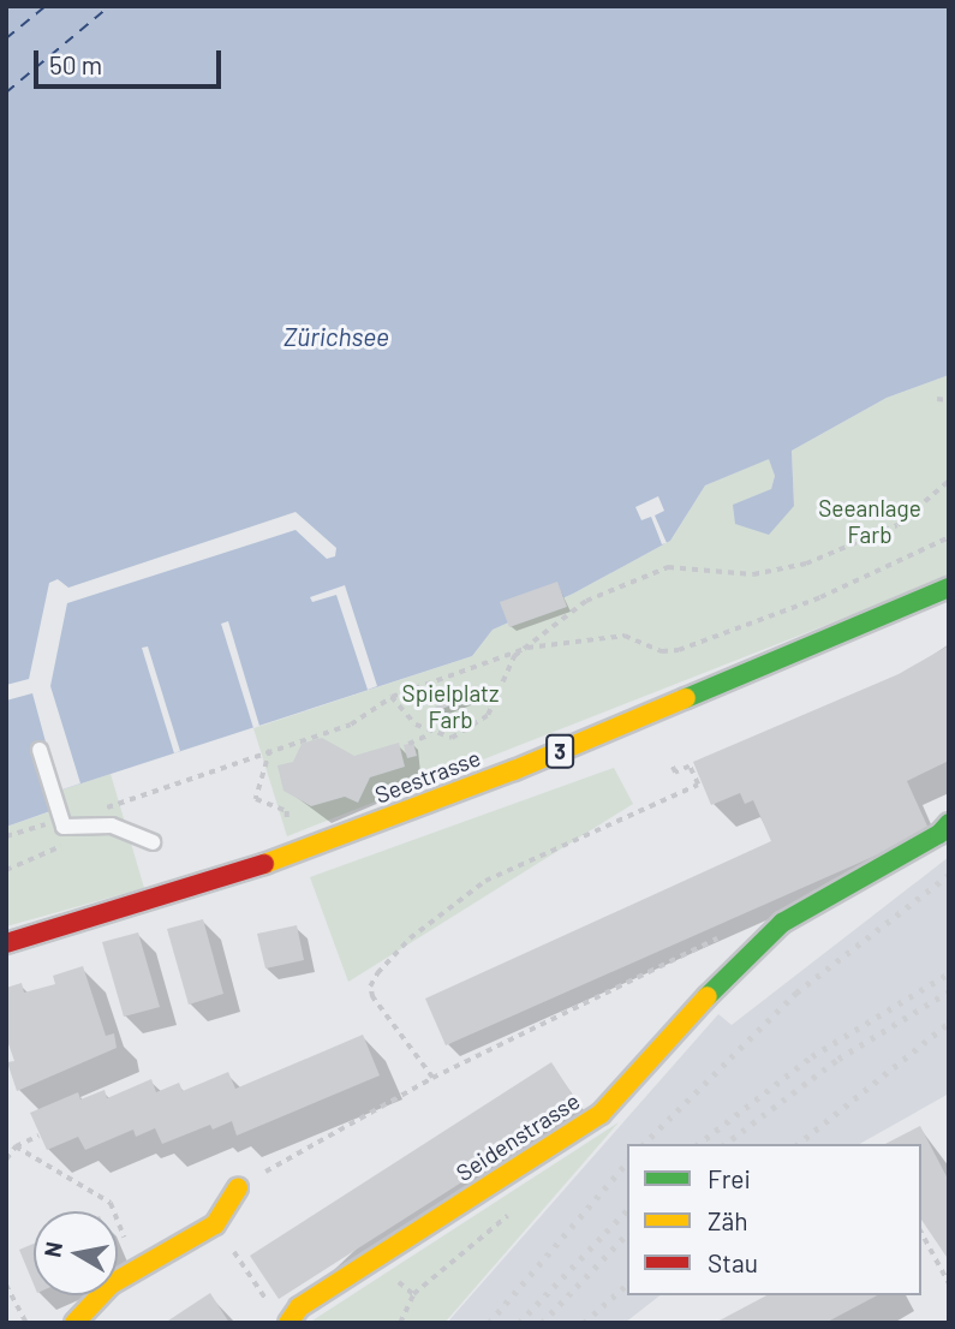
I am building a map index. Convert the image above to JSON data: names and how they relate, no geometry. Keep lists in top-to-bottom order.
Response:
{
  "streets": {
    "street": ["3", "Seestrasse", "Seidenstrasse"]
  },
  "water": ["Zürichsee"],
  "parks": ["Seeanlage Farb", "Spielplatz Farb"],
  "legend": ["Frei", "Zäh", "Stau"],
  "scale_bar": "50 m",
  "north": "left"
}
